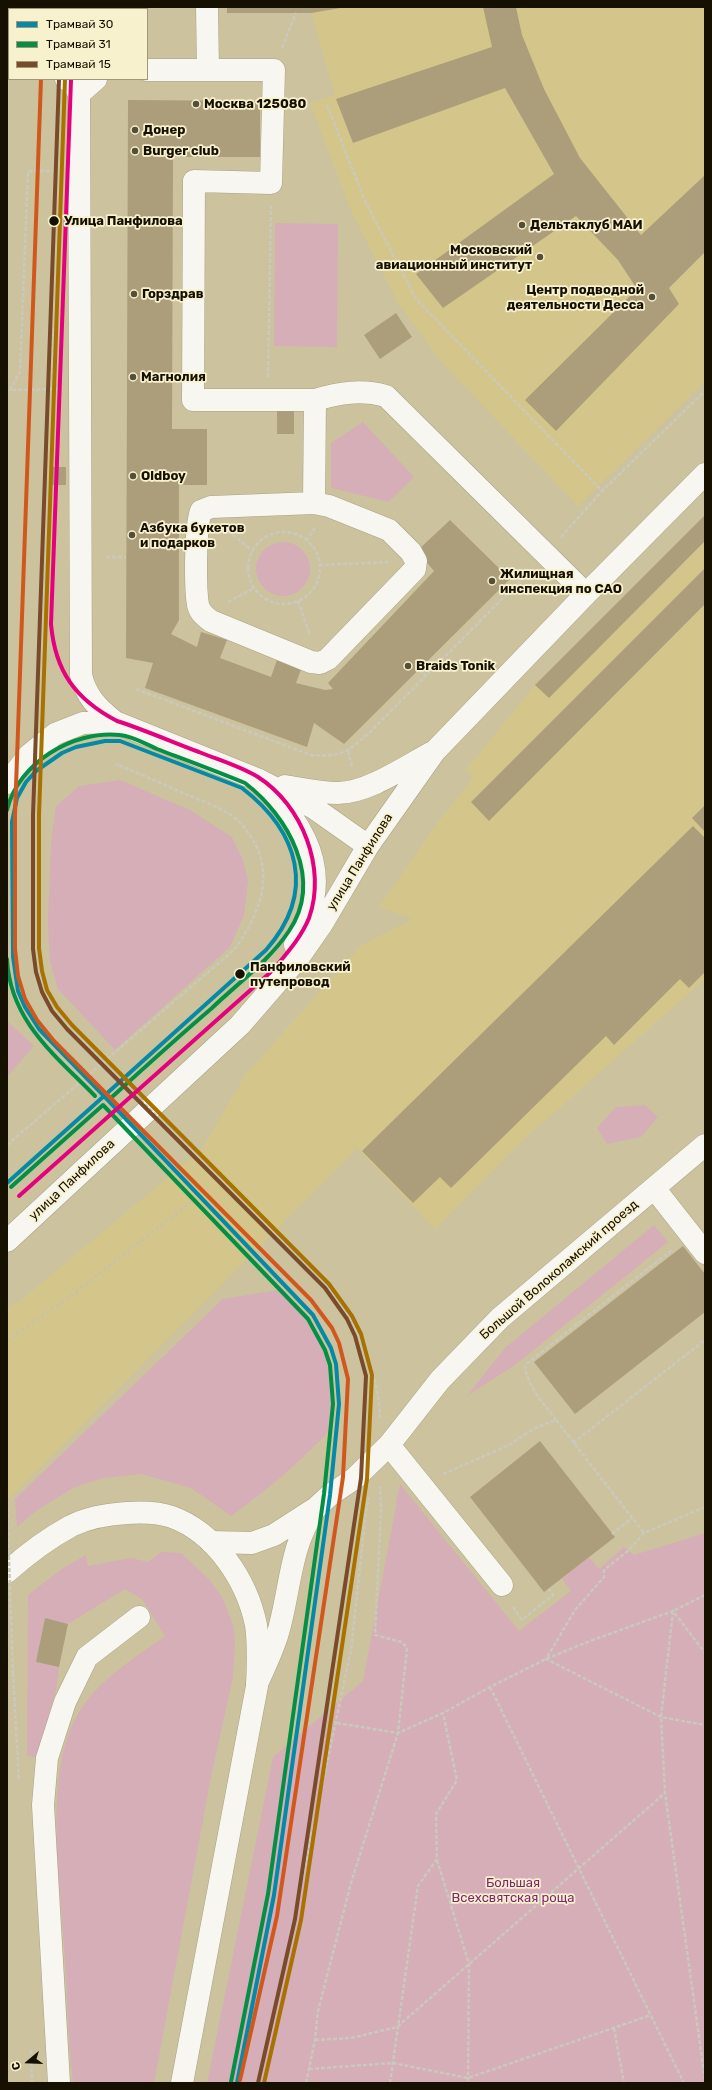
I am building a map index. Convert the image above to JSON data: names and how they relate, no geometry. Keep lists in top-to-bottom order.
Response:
{
  "streets": {
    "street": ["улица Панфилова", "Большой Волоколамский проезд"]
  },
  "parks": ["Большая Всехсвятская роща"],
  "places": [
    "Москва 125080",
    "Донер",
    "Burger club",
    "Улица Панфилова",
    "Дельтаклуб МАИ",
    "Московский авиационный институт",
    "Горздрав",
    "Центр подводной деятельности Десса",
    "Магнолия",
    "Oldboy",
    "Азбука букетов и подарков",
    "Жилищная инспекция по САО",
    "Braids Tonik",
    "Панфиловский путепровод"
  ],
  "lines": ["tram line 15", "tram line 31", "tram line 30"],
  "legend": ["Трамвай 30", "Трамвай 31", "Трамвай 15"],
  "north": "left"
}
